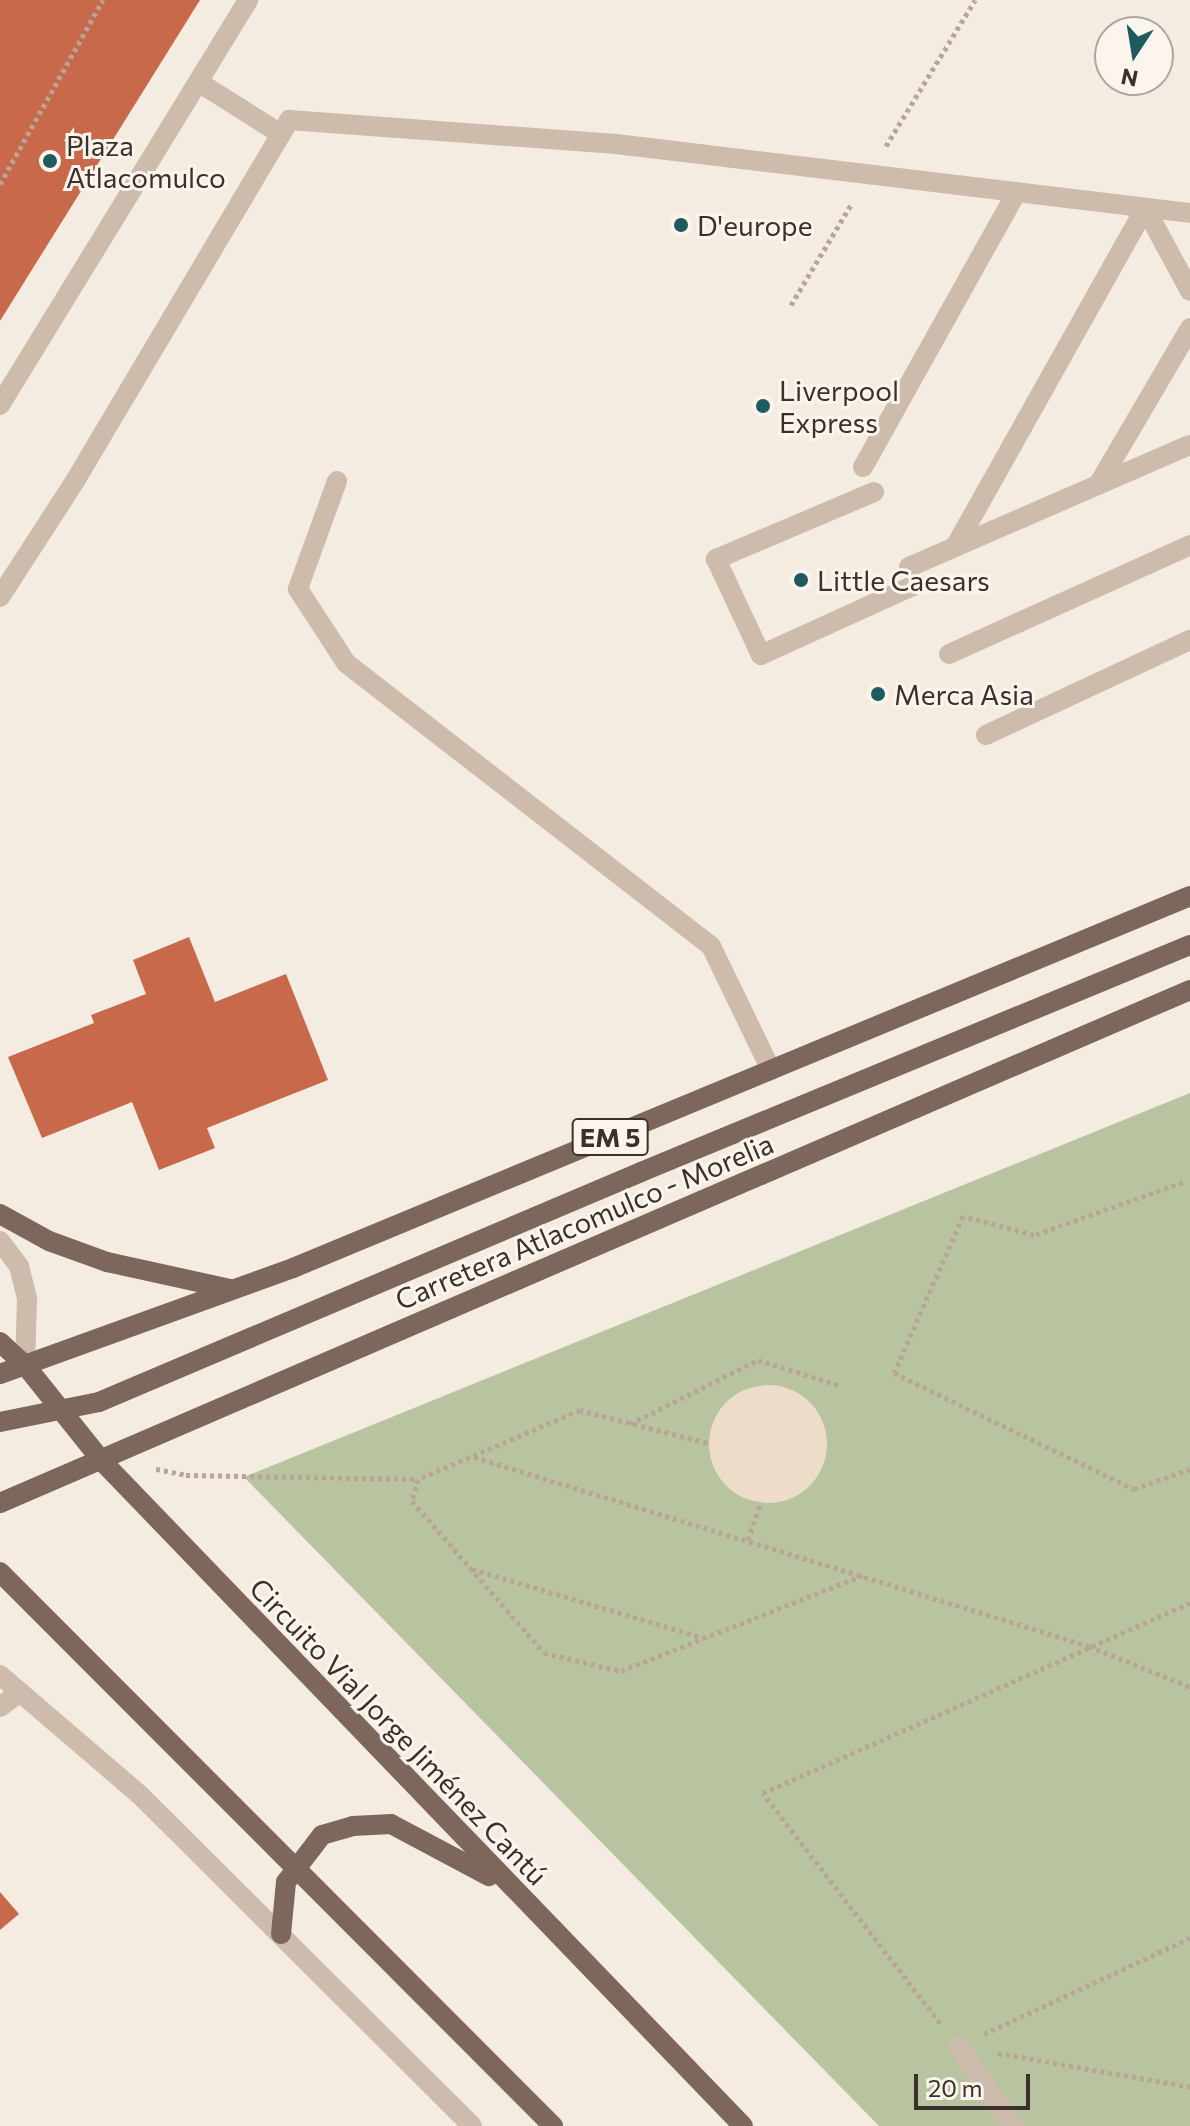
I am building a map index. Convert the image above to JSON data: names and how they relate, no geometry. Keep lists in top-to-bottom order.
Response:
{
  "streets": {
    "main road": ["EM 5", "Carretera Atlacomulco - Morelia", "Circuito Vial Jorge Jiménez Cantú"]
  },
  "crossings": [
    ["EM 5", "Circuito Vial Jorge Jiménez Cantú"],
    ["Carretera Atlacomulco - Morelia", "Circuito Vial Jorge Jiménez Cantú"]
  ],
  "places": [
    "Plaza Atlacomulco",
    "D'europe",
    "Liverpool Express",
    "Little Caesars",
    "Merca Asia"
  ],
  "scale_bar": "20 m",
  "north": "bottom"
}
